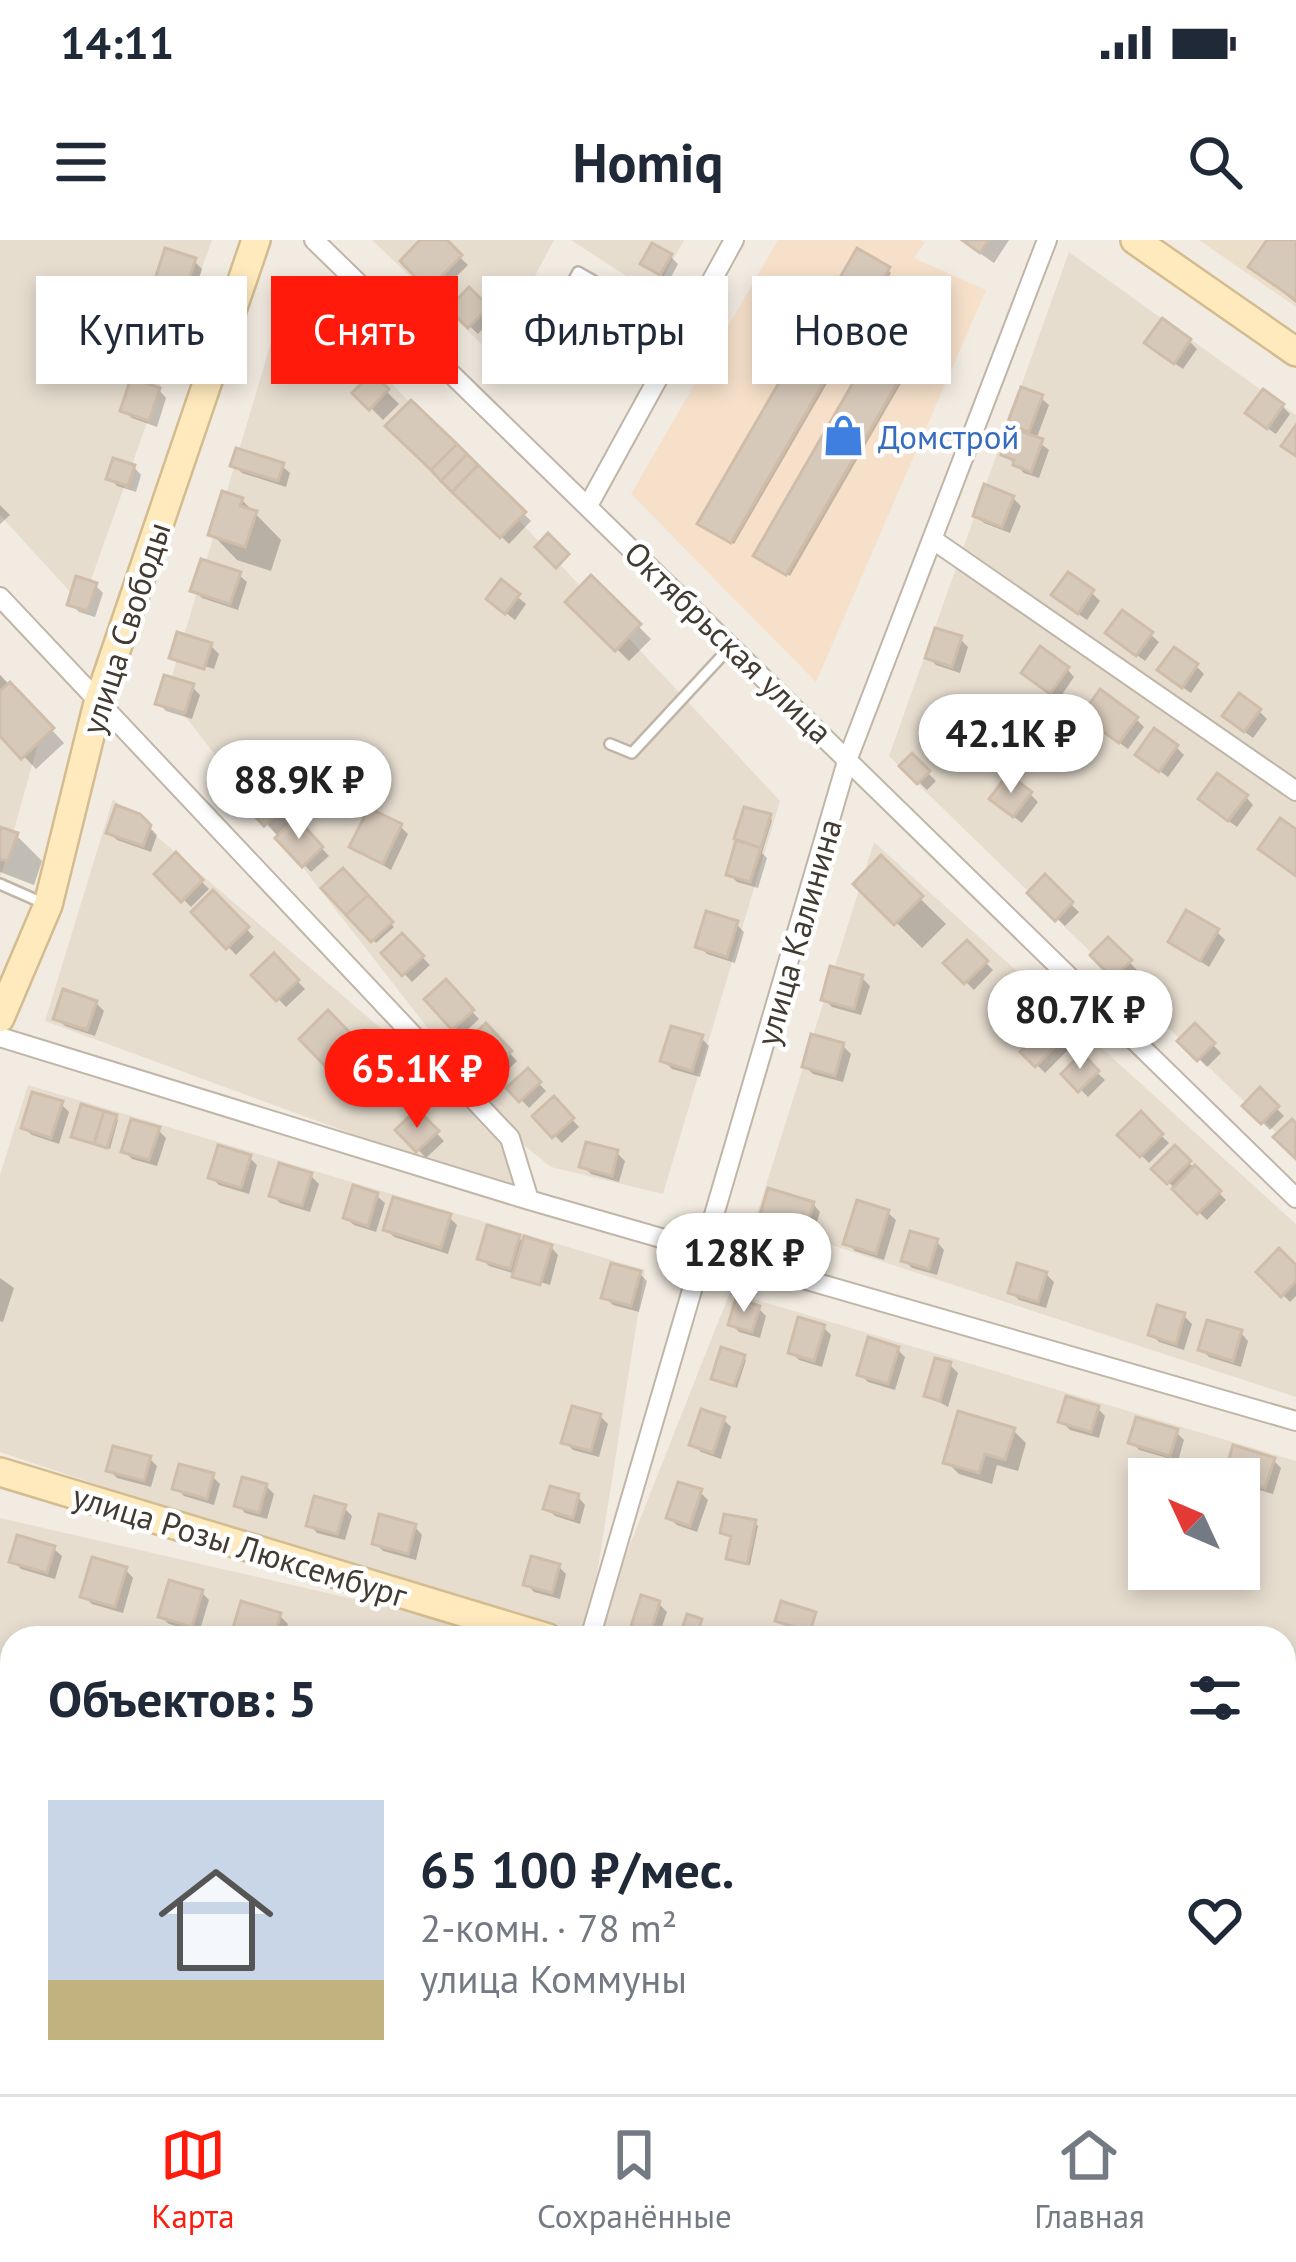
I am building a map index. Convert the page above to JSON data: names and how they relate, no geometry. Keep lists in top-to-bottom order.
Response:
{
  "streets": {
    "street": [
      "улица Свободы",
      "Октябрьская улица",
      "улица Калинина",
      "улица Розы Люксембург"
    ]
  },
  "crossings": [
    ["Октябрьская улица", "улица Калинина"]
  ],
  "places": {
    "shop": ["Домстрой"]
  },
  "north": "top left",
  "page": {
    "status": "14:11",
    "header": "Homiq",
    "chip": [
      "Купить",
      "Снять",
      "Фильтры",
      "Новое"
    ],
    "price": [
      "42.1K ₽",
      "88.9K ₽",
      "80.7K ₽",
      "65.1K ₽",
      "128K ₽"
    ],
    "heading": "Объектов: 5",
    "list": [
      {
        "name": "65 100 ₽/мес.",
        "note": "2-комн. · 78 m² · улица Коммуны"
      }
    ],
    "tabs": ["Карта", "Сохранённые", "Главная"]
  }
}
